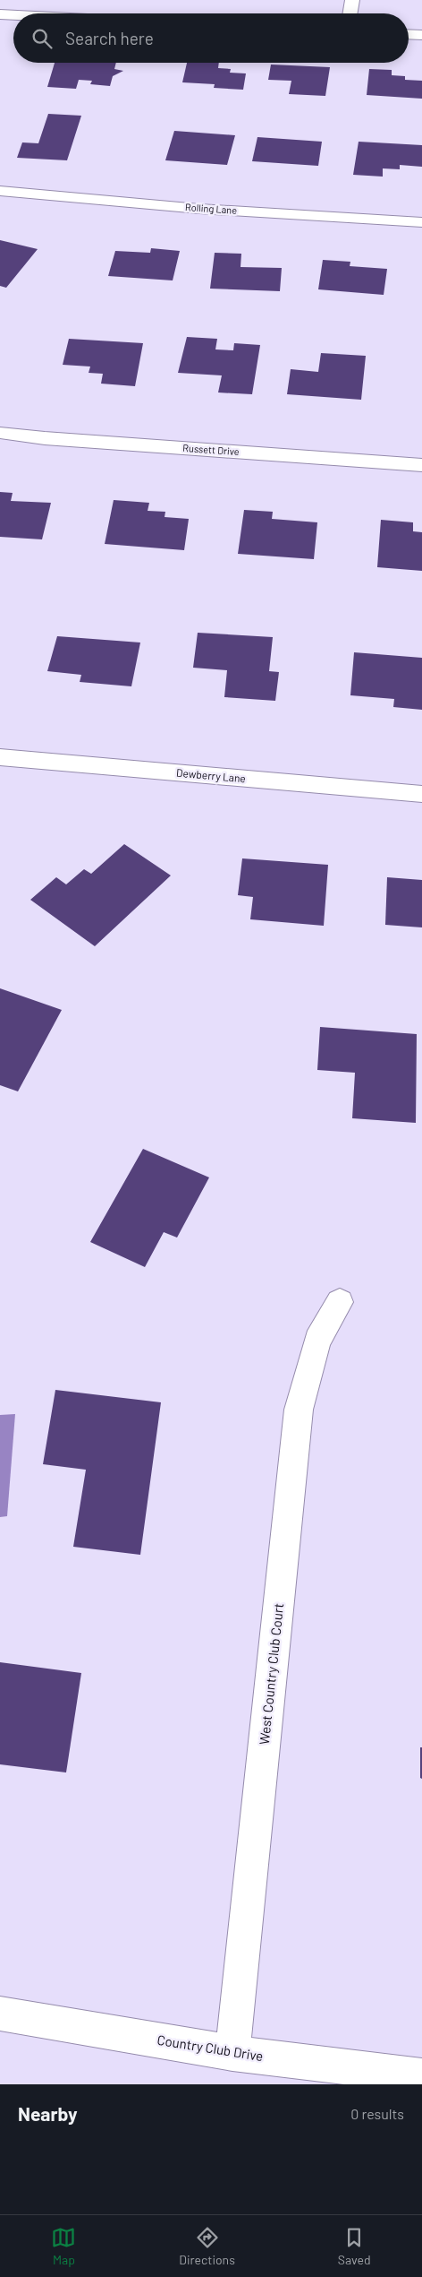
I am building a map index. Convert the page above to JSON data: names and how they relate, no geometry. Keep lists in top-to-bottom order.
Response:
{
  "streets": {
    "street": [
      "Rolling Lane",
      "Russett Drive",
      "Dewberry Lane",
      "West Country Club Court",
      "Country Club Drive"
    ]
  },
  "crossings": [
    ["West Country Club Court", "Country Club Drive"]
  ],
  "page": {
    "search": "Search here",
    "heading": ["Nearby", "0 results"],
    "nav": ["Map", "Directions", "Saved"]
  }
}
